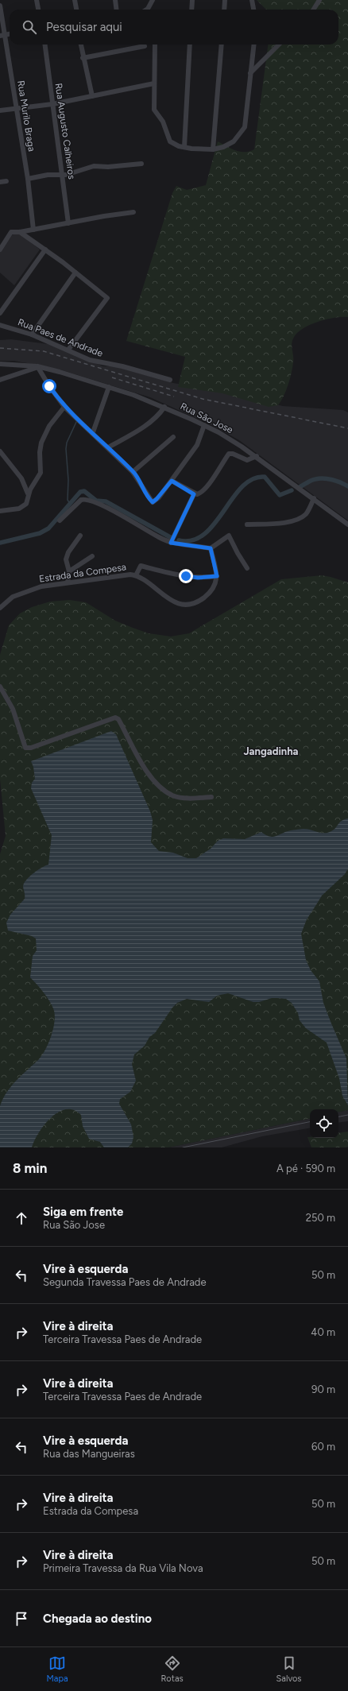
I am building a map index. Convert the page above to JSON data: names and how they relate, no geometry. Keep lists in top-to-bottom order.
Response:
{
  "streets": {
    "street": [
      "Rua Murilo Braga",
      "Rua Augusto Calheiros",
      "Rua Paes de Andrade",
      "Rua São Jose",
      "Estrada da Compesa"
    ]
  },
  "districts": ["Jangadinha"],
  "page": {
    "search": "Pesquisar aqui",
    "heading": ["8 min", "A pé · 590 m"],
    "list": [
      ["Siga em frente", "Rua São Jose", "250 m"],
      ["Vire à esquerda", "Segunda Travessa Paes de Andrade", "50 m"],
      ["Vire à direita", "Terceira Travessa Paes de Andrade", "40 m"],
      ["Vire à direita", "Terceira Travessa Paes de Andrade", "90 m"],
      ["Vire à esquerda", "Rua das Mangueiras", "60 m"],
      ["Vire à direita", "Estrada da Compesa", "50 m"],
      ["Vire à direita", "Primeira Travessa da Rua Vila Nova", "50 m"],
      "Chegada ao destino"
    ],
    "nav": ["Mapa", "Rotas", "Salvos"]
  }
}
